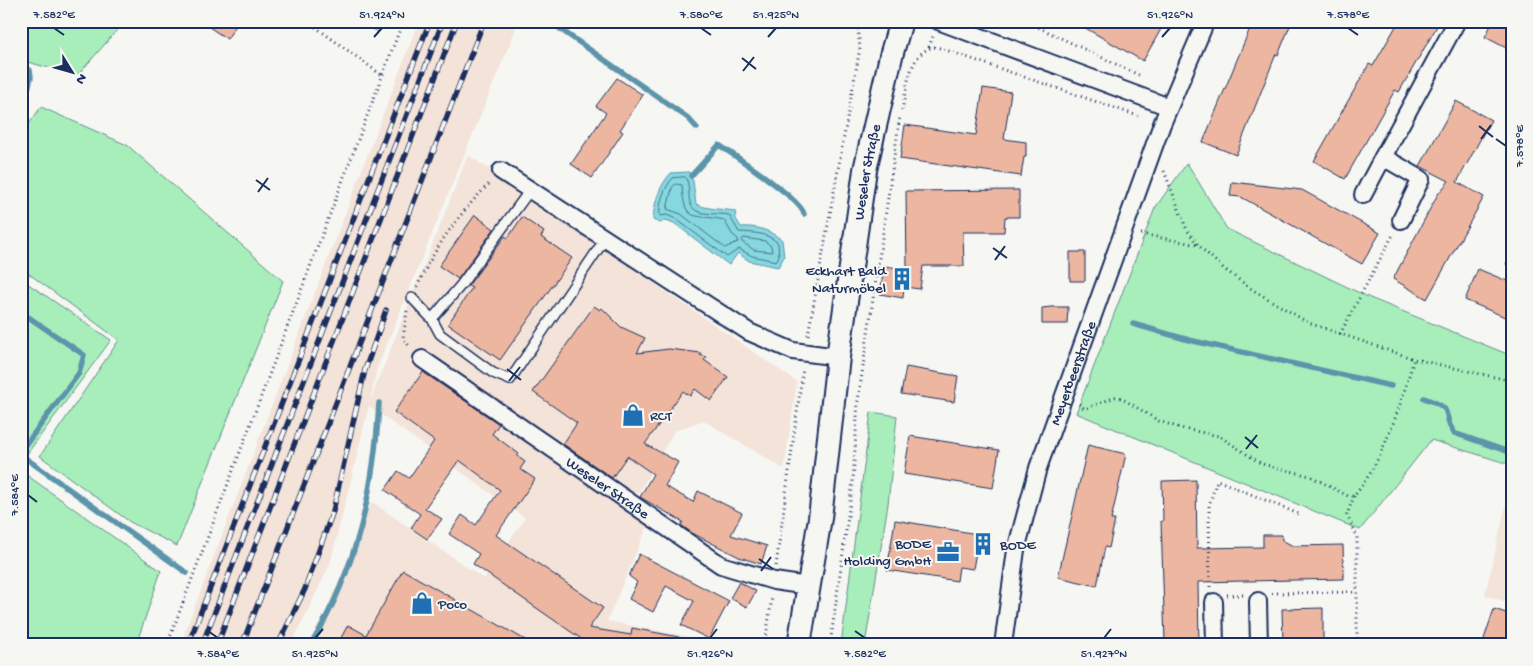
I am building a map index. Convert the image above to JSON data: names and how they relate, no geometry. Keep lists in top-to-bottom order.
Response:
{
  "streets": {
    "main road": ["Weseler Straße"],
    "street": ["Meyerbeerstraße"]
  },
  "places": {
    "building": ["Eckhart Bald Naturmöbel", "BODE"],
    "shop": ["RCT", "Poco"],
    "office": ["BODE Holding GmbH"]
  },
  "north": "bottom right",
  "coordinates": [
    "7.582°E",
    "51.924°N",
    "7.580°E",
    "51.925°N",
    "51.926°N",
    "7.578°E",
    "7.584°E",
    "51.927°N"
  ]
}
